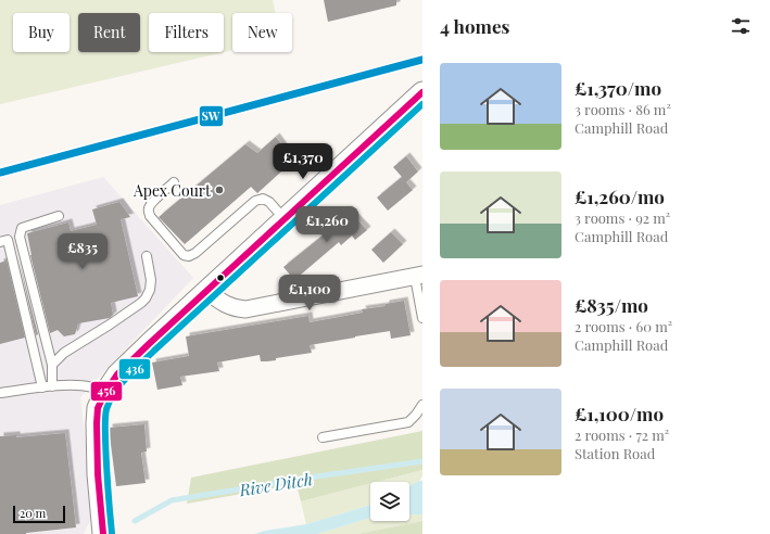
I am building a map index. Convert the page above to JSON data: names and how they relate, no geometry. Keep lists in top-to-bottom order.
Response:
{
  "water": ["Rive Ditch"],
  "places": ["Apex Court"],
  "lines": ["transit line SW", "transit line 456", "transit line 436"],
  "scale_bar": "20 m",
  "page": {
    "heading": "4 homes",
    "chip": [
      "Buy",
      "Rent",
      "Filters",
      "New"
    ],
    "list": [
      {
        "name": "£1,370/mo",
        "note": "3 rooms · 86 m² · Camphill Road"
      },
      {
        "name": "£1,260/mo",
        "note": "3 rooms · 92 m² · Camphill Road"
      },
      {
        "name": "£835/mo",
        "note": "2 rooms · 60 m² · Camphill Road"
      },
      {
        "name": "£1,100/mo",
        "note": "2 rooms · 72 m² · Station Road"
      }
    ],
    "price": [
      "£1,370",
      "£1,260",
      "£835",
      "£1,100"
    ],
    "scale": "20 m"
  }
}
